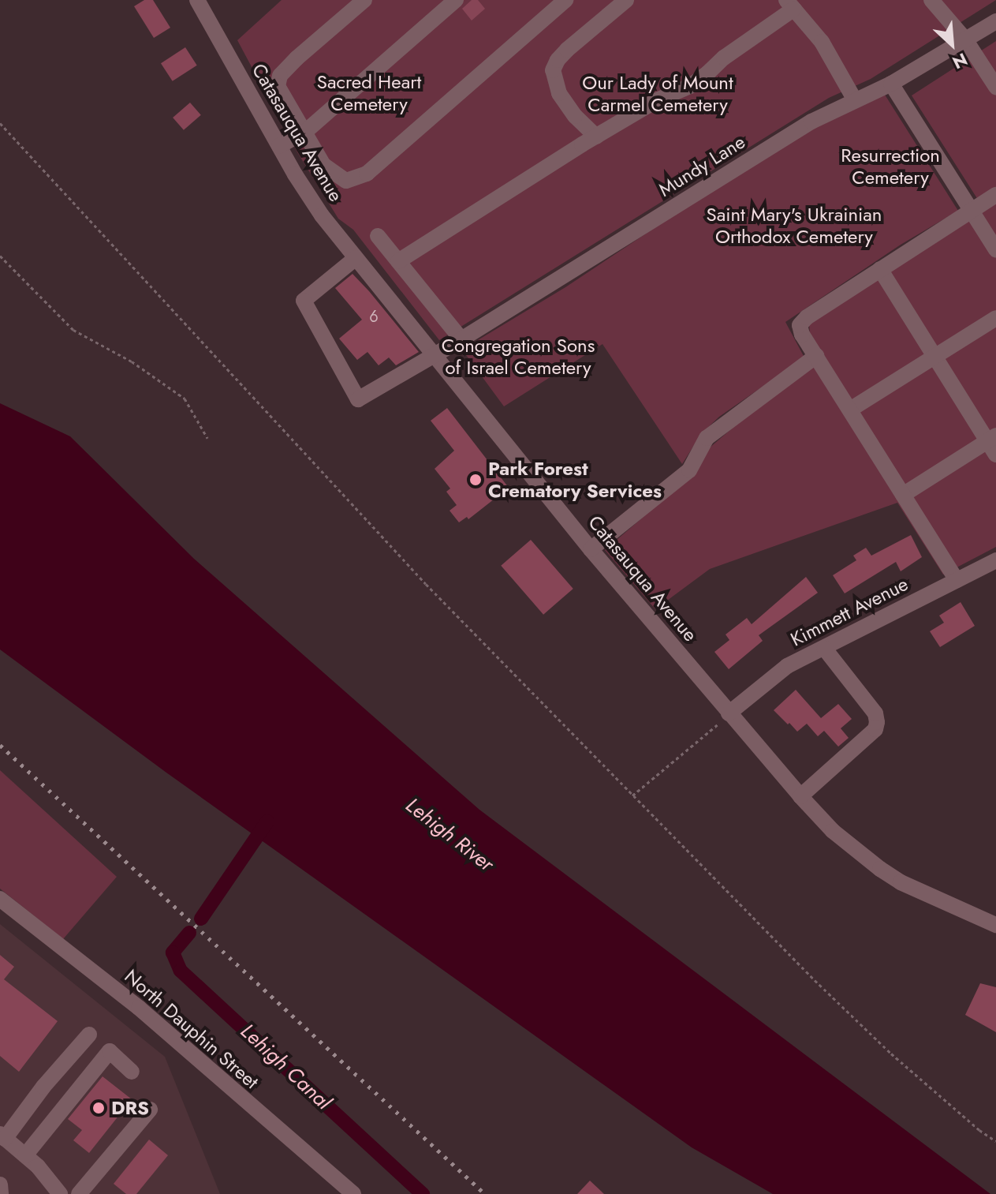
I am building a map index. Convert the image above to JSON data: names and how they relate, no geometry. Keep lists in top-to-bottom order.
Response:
{
  "streets": {
    "street": [
      "Catasauqua Avenue",
      "Mundy Lane",
      "Kimmett Avenue",
      "North Dauphin Street"
    ]
  },
  "crossings": [
    ["Catasauqua Avenue", "Mundy Lane"],
    ["Catasauqua Avenue", "Kimmett Avenue"]
  ],
  "water": ["Lehigh River", "Lehigh Canal"],
  "parks": [
    "Sacred Heart Cemetery",
    "Our Lady of Mount Carmel Cemetery",
    "Resurrection Cemetery",
    "Saint Mary's Ukrainian Orthodox Cemetery",
    "Congregation Sons of Israel Cemetery"
  ],
  "places": ["Park Forest Crematory Services", "DRS"],
  "house_numbers": ["6"],
  "north": "bottom right"
}
